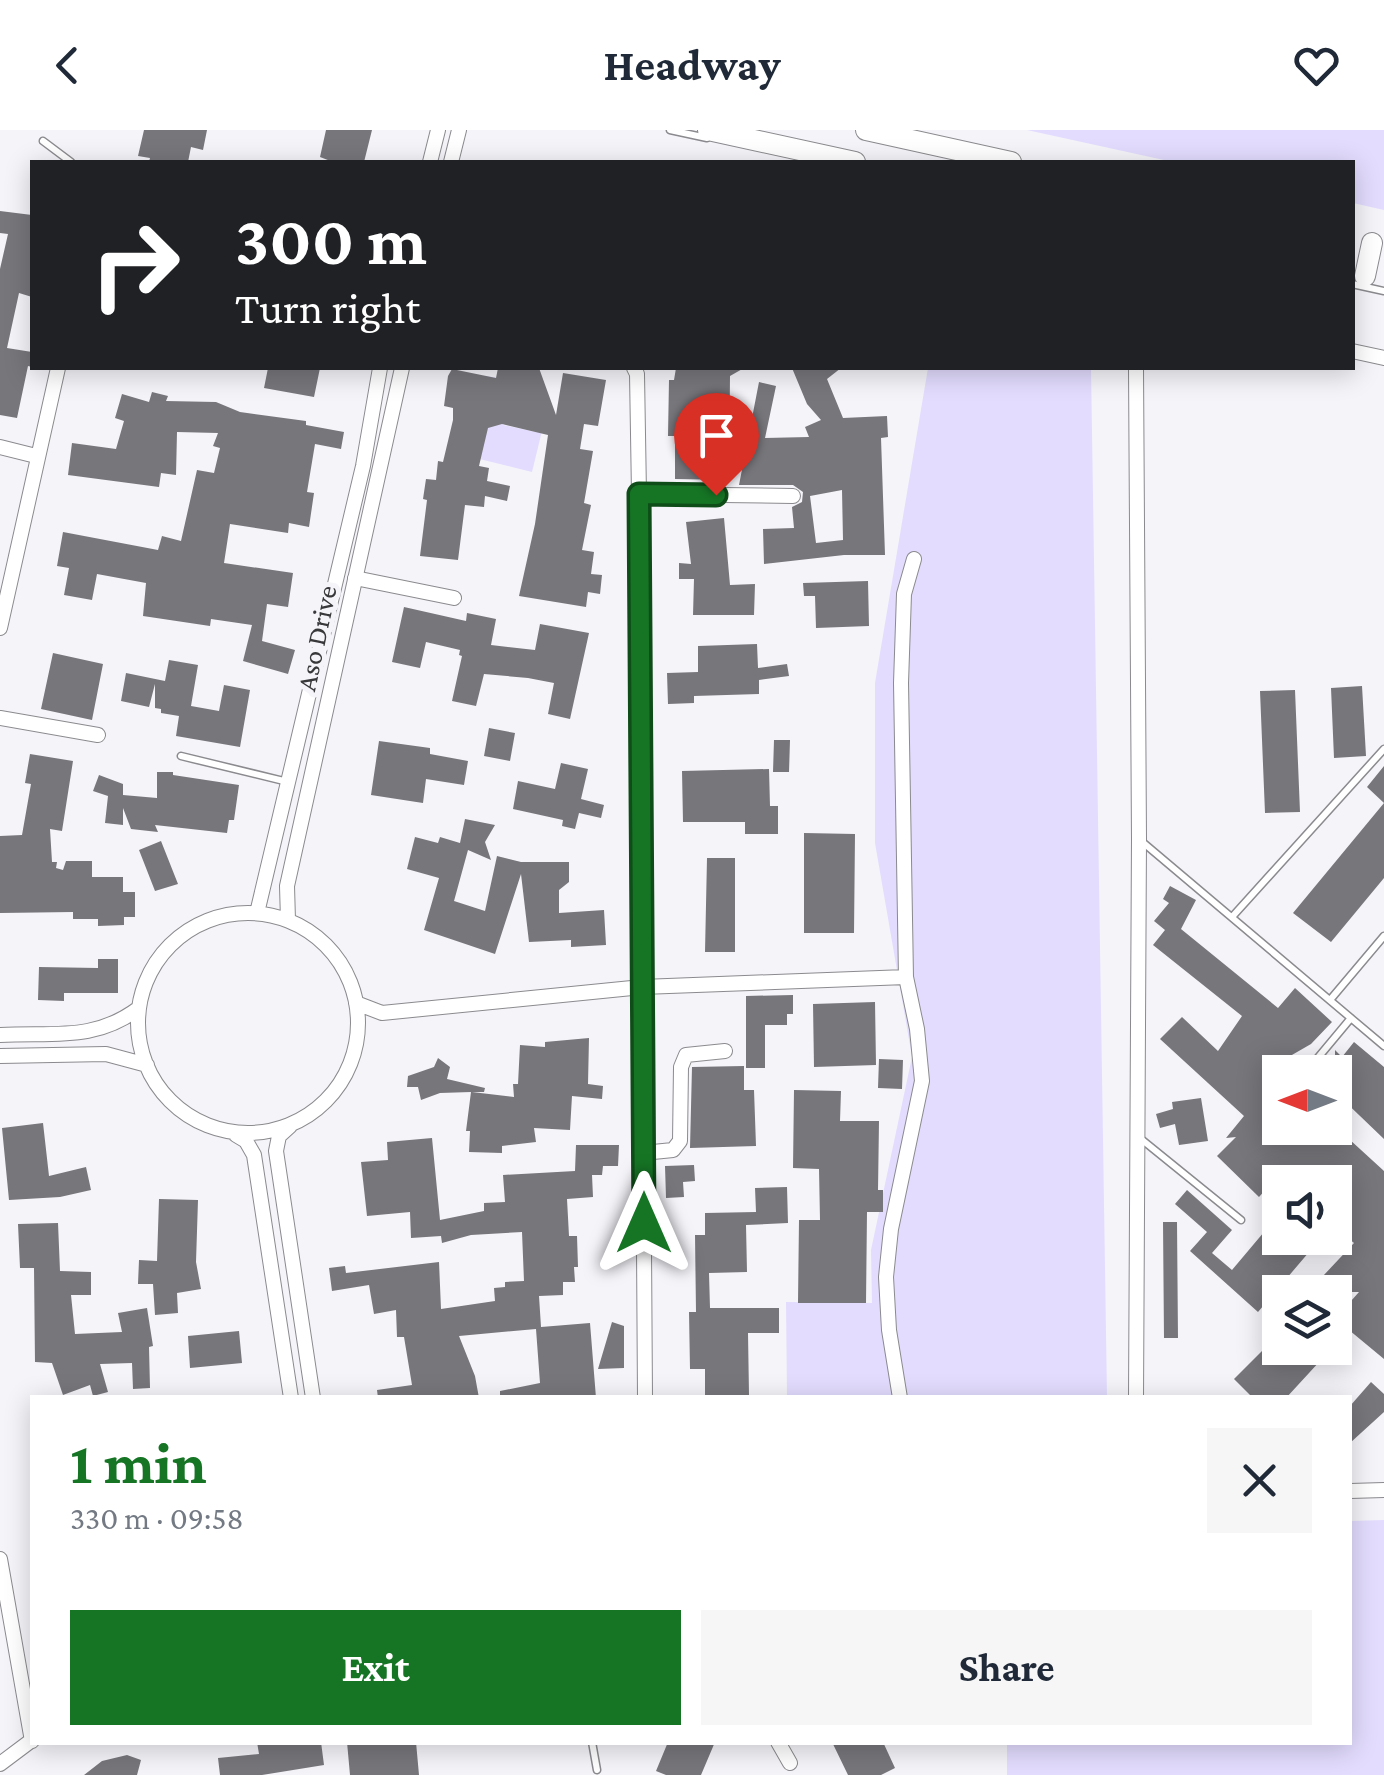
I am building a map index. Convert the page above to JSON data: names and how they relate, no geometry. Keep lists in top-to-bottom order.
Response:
{
  "streets": {
    "street": ["Aso Drive"]
  },
  "north": "left",
  "page": {
    "header": "Headway",
    "turn": ["300 m", "Turn right"],
    "heading": ["1 min", "330 m · 09:58"],
    "buttons": ["Exit", "Share"]
  }
}
